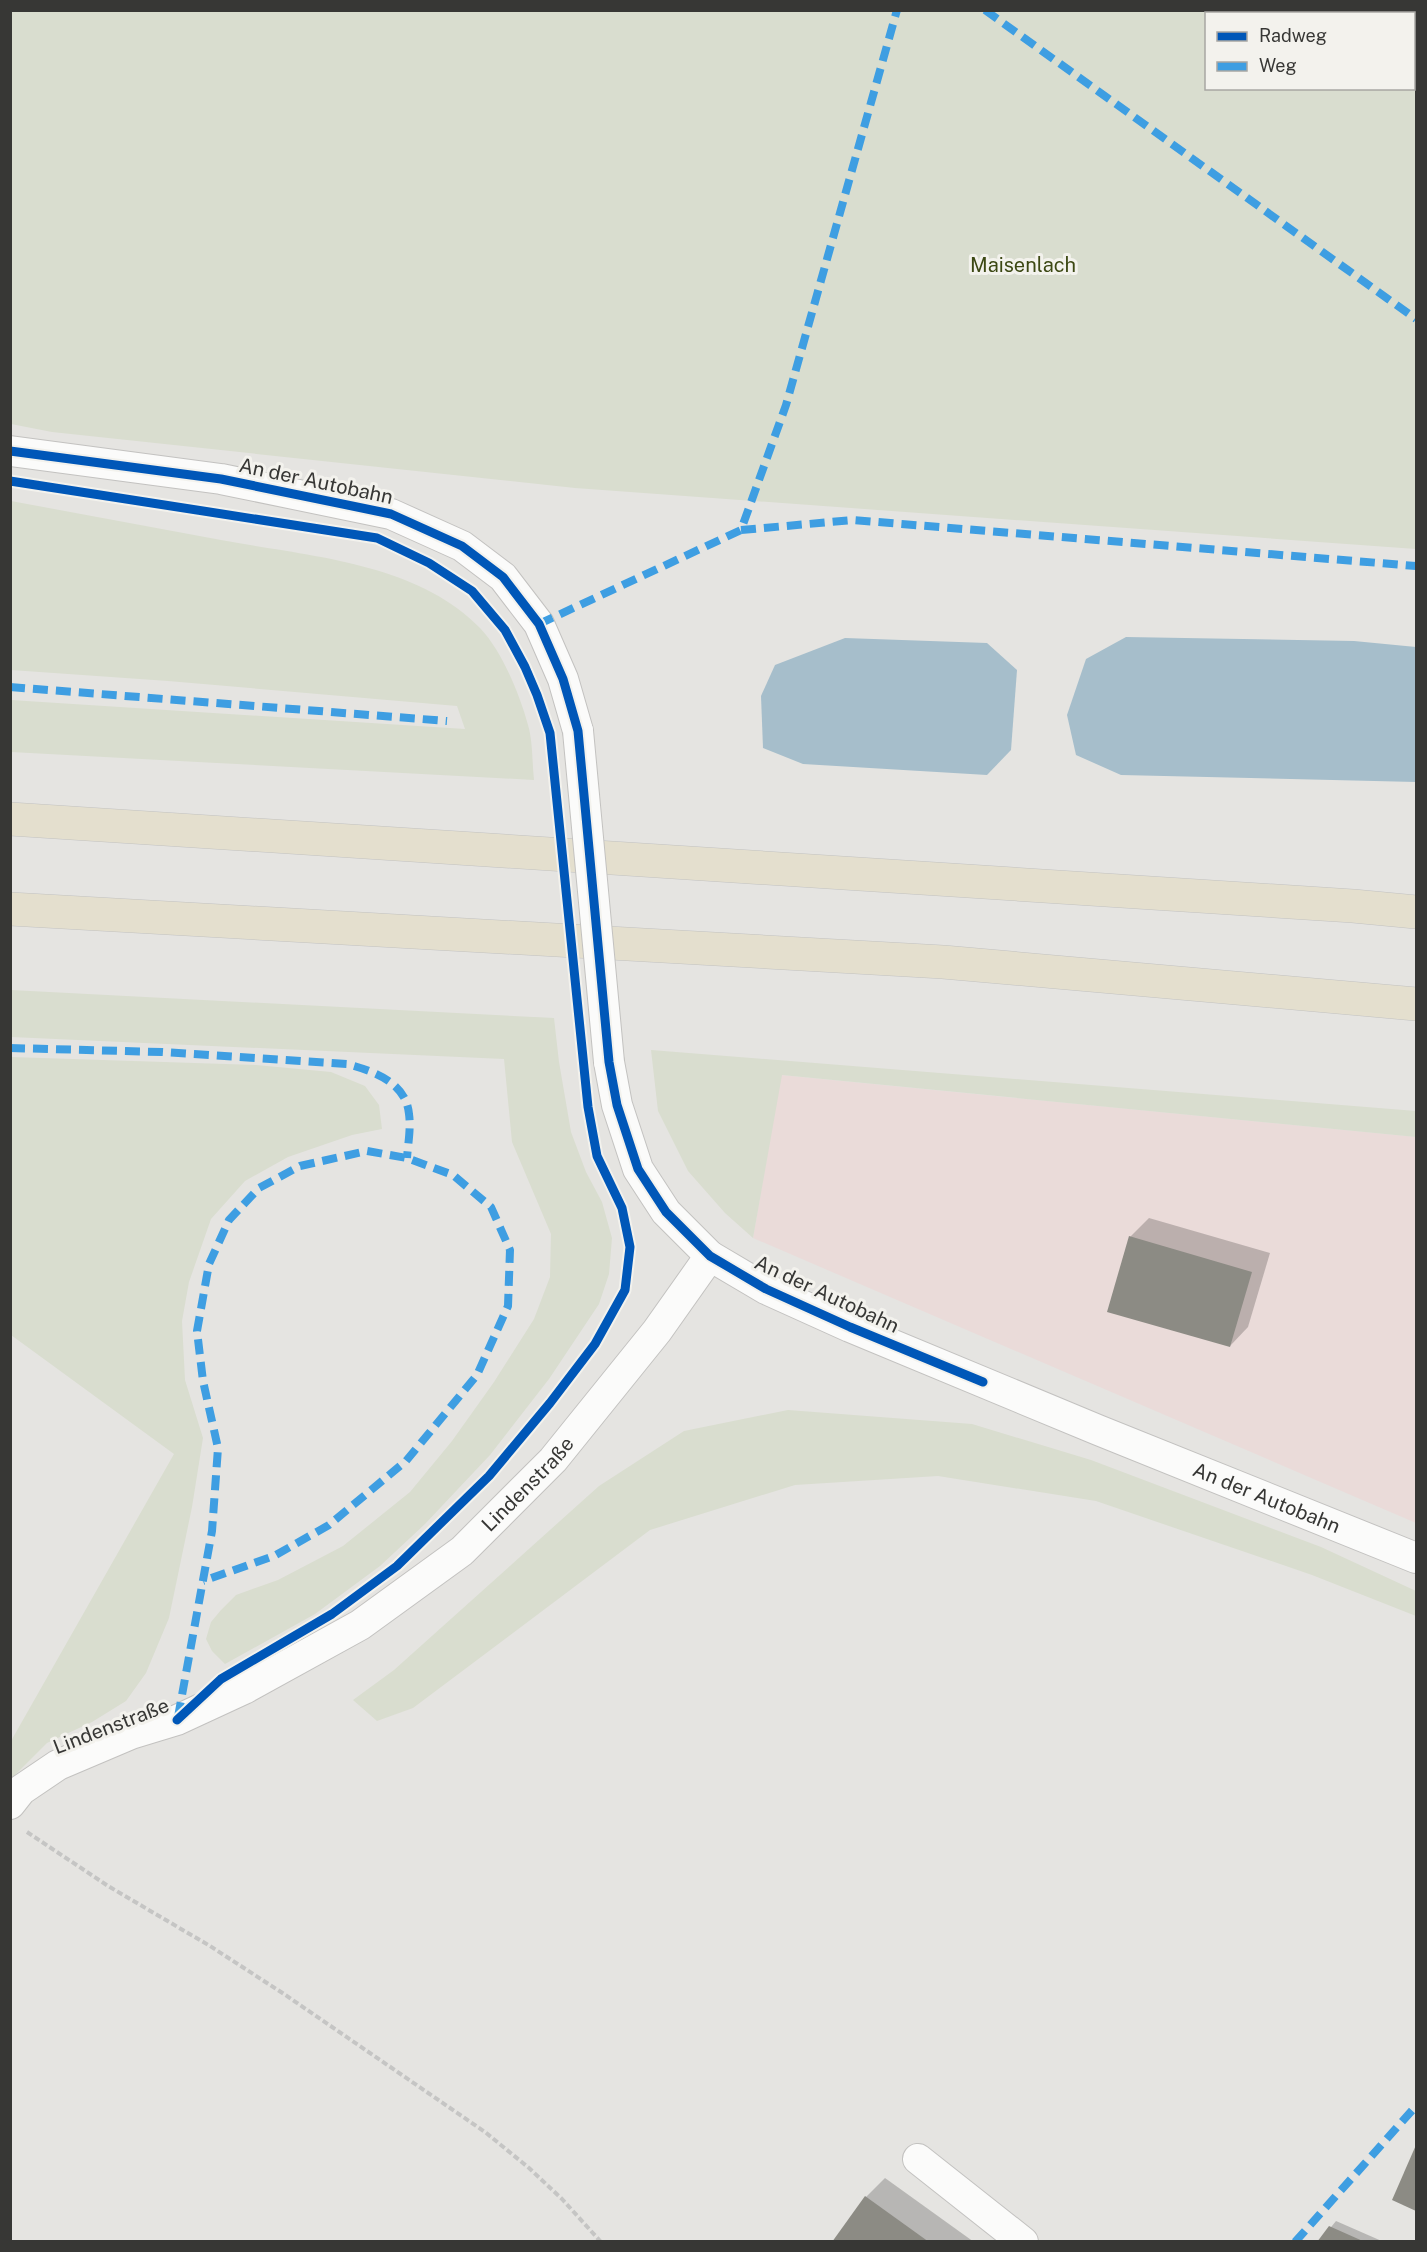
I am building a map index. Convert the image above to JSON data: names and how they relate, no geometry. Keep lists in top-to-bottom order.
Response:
{
  "streets": {
    "street": ["An der Autobahn", "Lindenstraße"]
  },
  "crossings": [
    ["An der Autobahn", "Lindenstraße"]
  ],
  "parks": ["Maisenlach"],
  "legend": ["Radweg", "Weg"]
}
